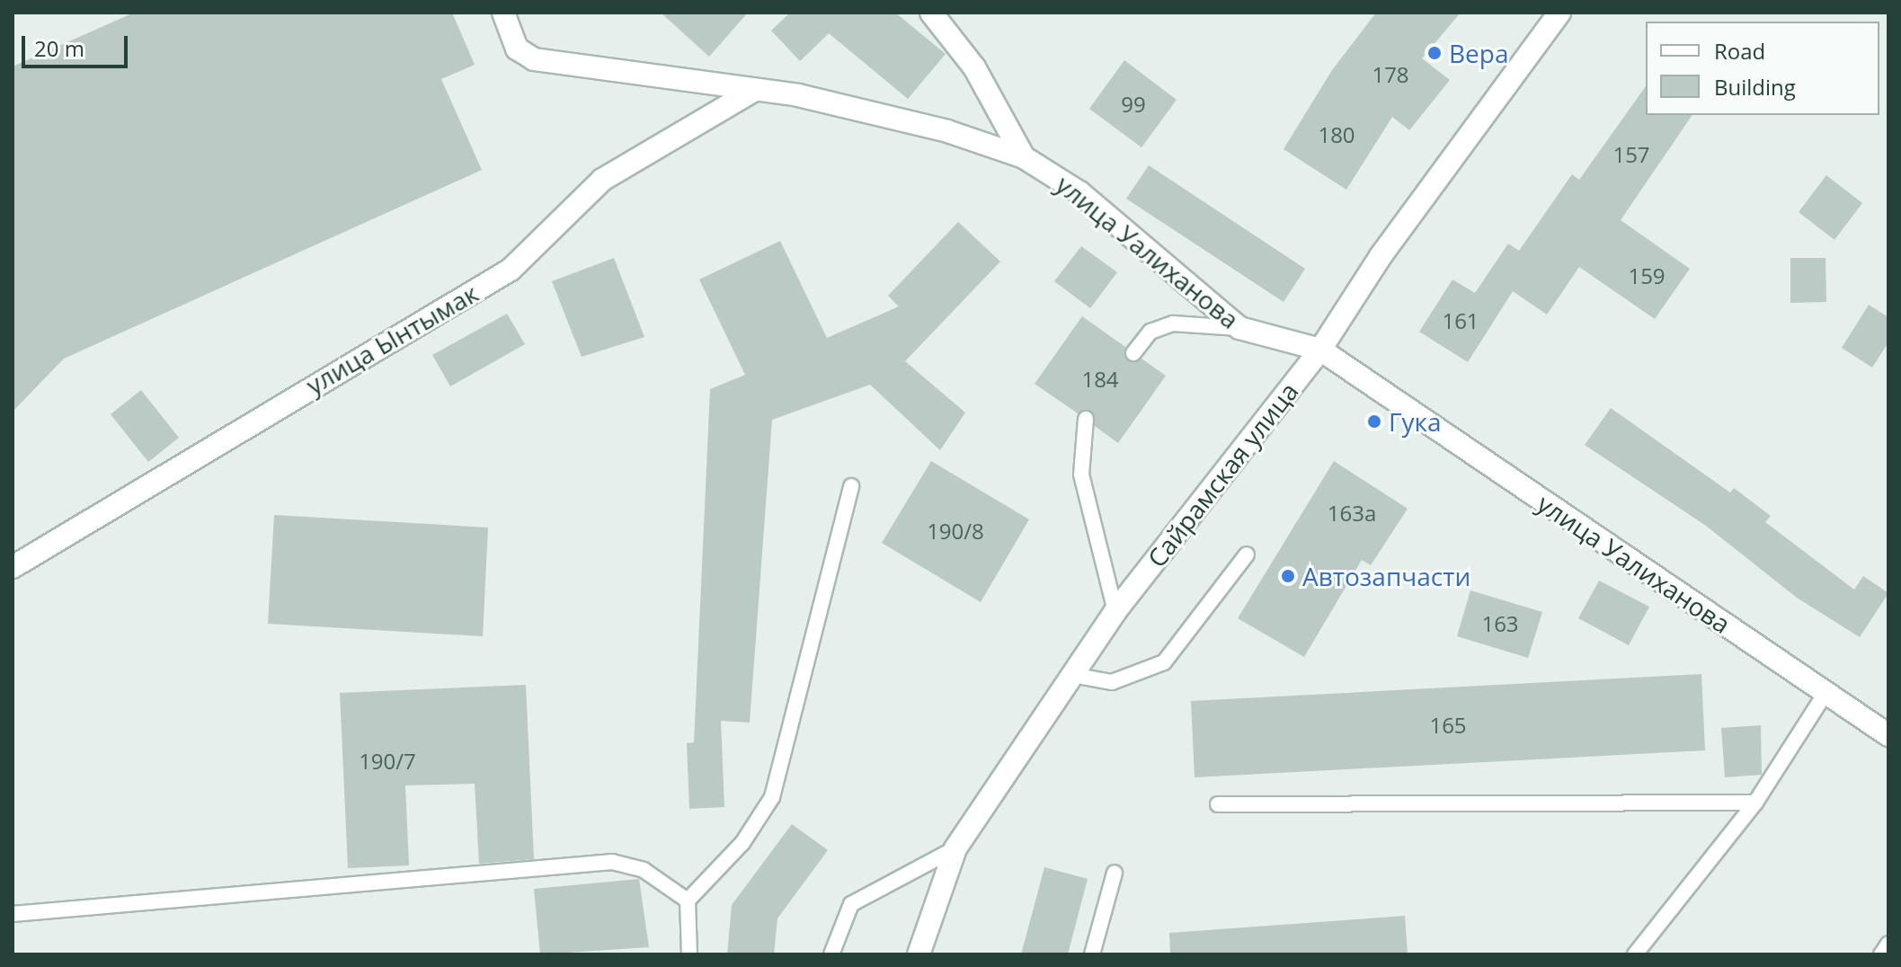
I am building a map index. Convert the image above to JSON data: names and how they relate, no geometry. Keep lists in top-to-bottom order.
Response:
{
  "streets": {
    "street": ["улица Уалиханова", "улица Ынтымак", "Сайрамская улица"]
  },
  "crossings": [
    ["улица Уалиханова", "улица Ынтымак"],
    ["улица Уалиханова", "Сайрамская улица"]
  ],
  "places": ["Вера", "Гука", "Автозапчасти"],
  "house_numbers": [
    "178",
    "99",
    "180",
    "157",
    "159",
    "161",
    "184",
    "163а",
    "190/8",
    "163",
    "165",
    "190/7"
  ],
  "legend": ["Road", "Building"],
  "scale_bar": "20 m"
}
